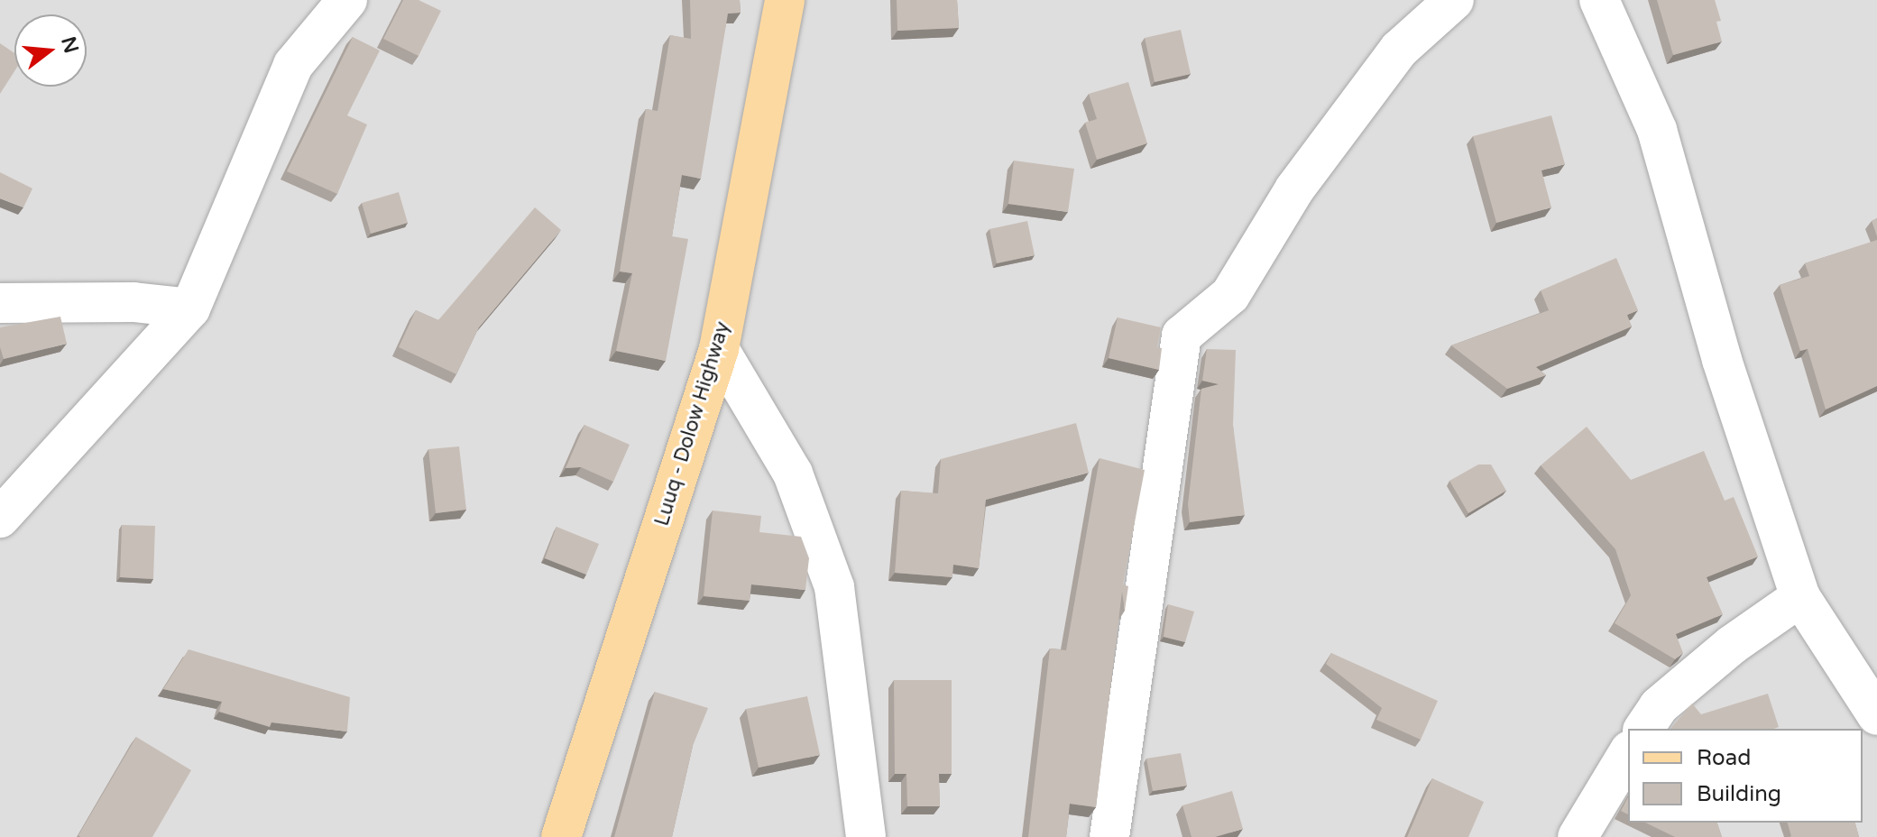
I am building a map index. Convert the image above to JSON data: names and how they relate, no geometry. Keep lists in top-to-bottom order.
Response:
{
  "streets": {
    "main road": ["Luuq - Dolow Highway"]
  },
  "legend": ["Road", "Building"],
  "north": "right"
}
